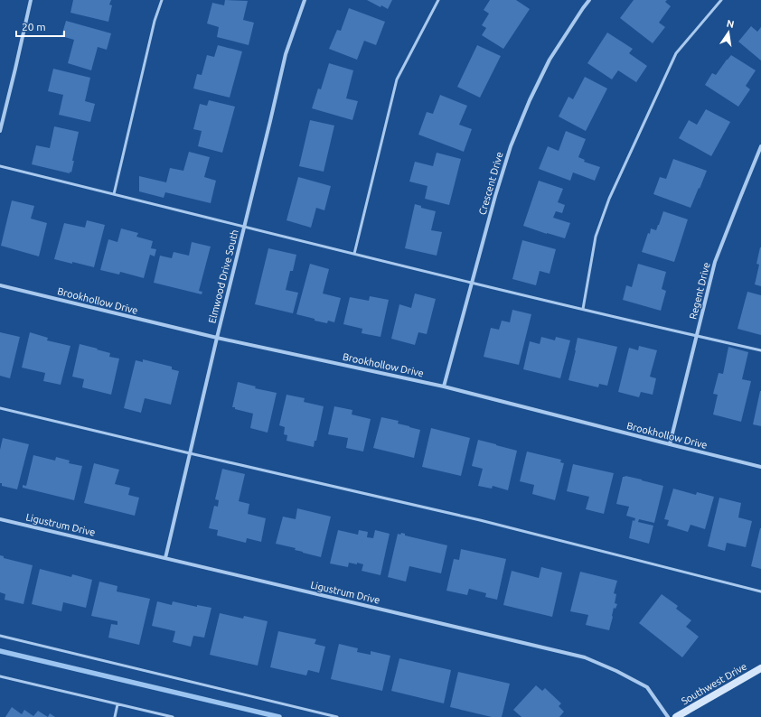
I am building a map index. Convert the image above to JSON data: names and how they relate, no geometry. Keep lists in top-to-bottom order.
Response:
{
  "streets": {
    "main road": ["Southwest Drive"],
    "street": [
      "Crescent Drive",
      "Elmwood Drive South",
      "Regent Drive",
      "Brookhollow Drive",
      "Ligustrum Drive"
    ]
  },
  "crossings": [
    ["Crescent Drive", "Brookhollow Drive"],
    ["Elmwood Drive South", "Brookhollow Drive"],
    ["Elmwood Drive South", "Ligustrum Drive"],
    ["Regent Drive", "Brookhollow Drive"]
  ],
  "scale_bar": "20 m",
  "north": "top"
}
